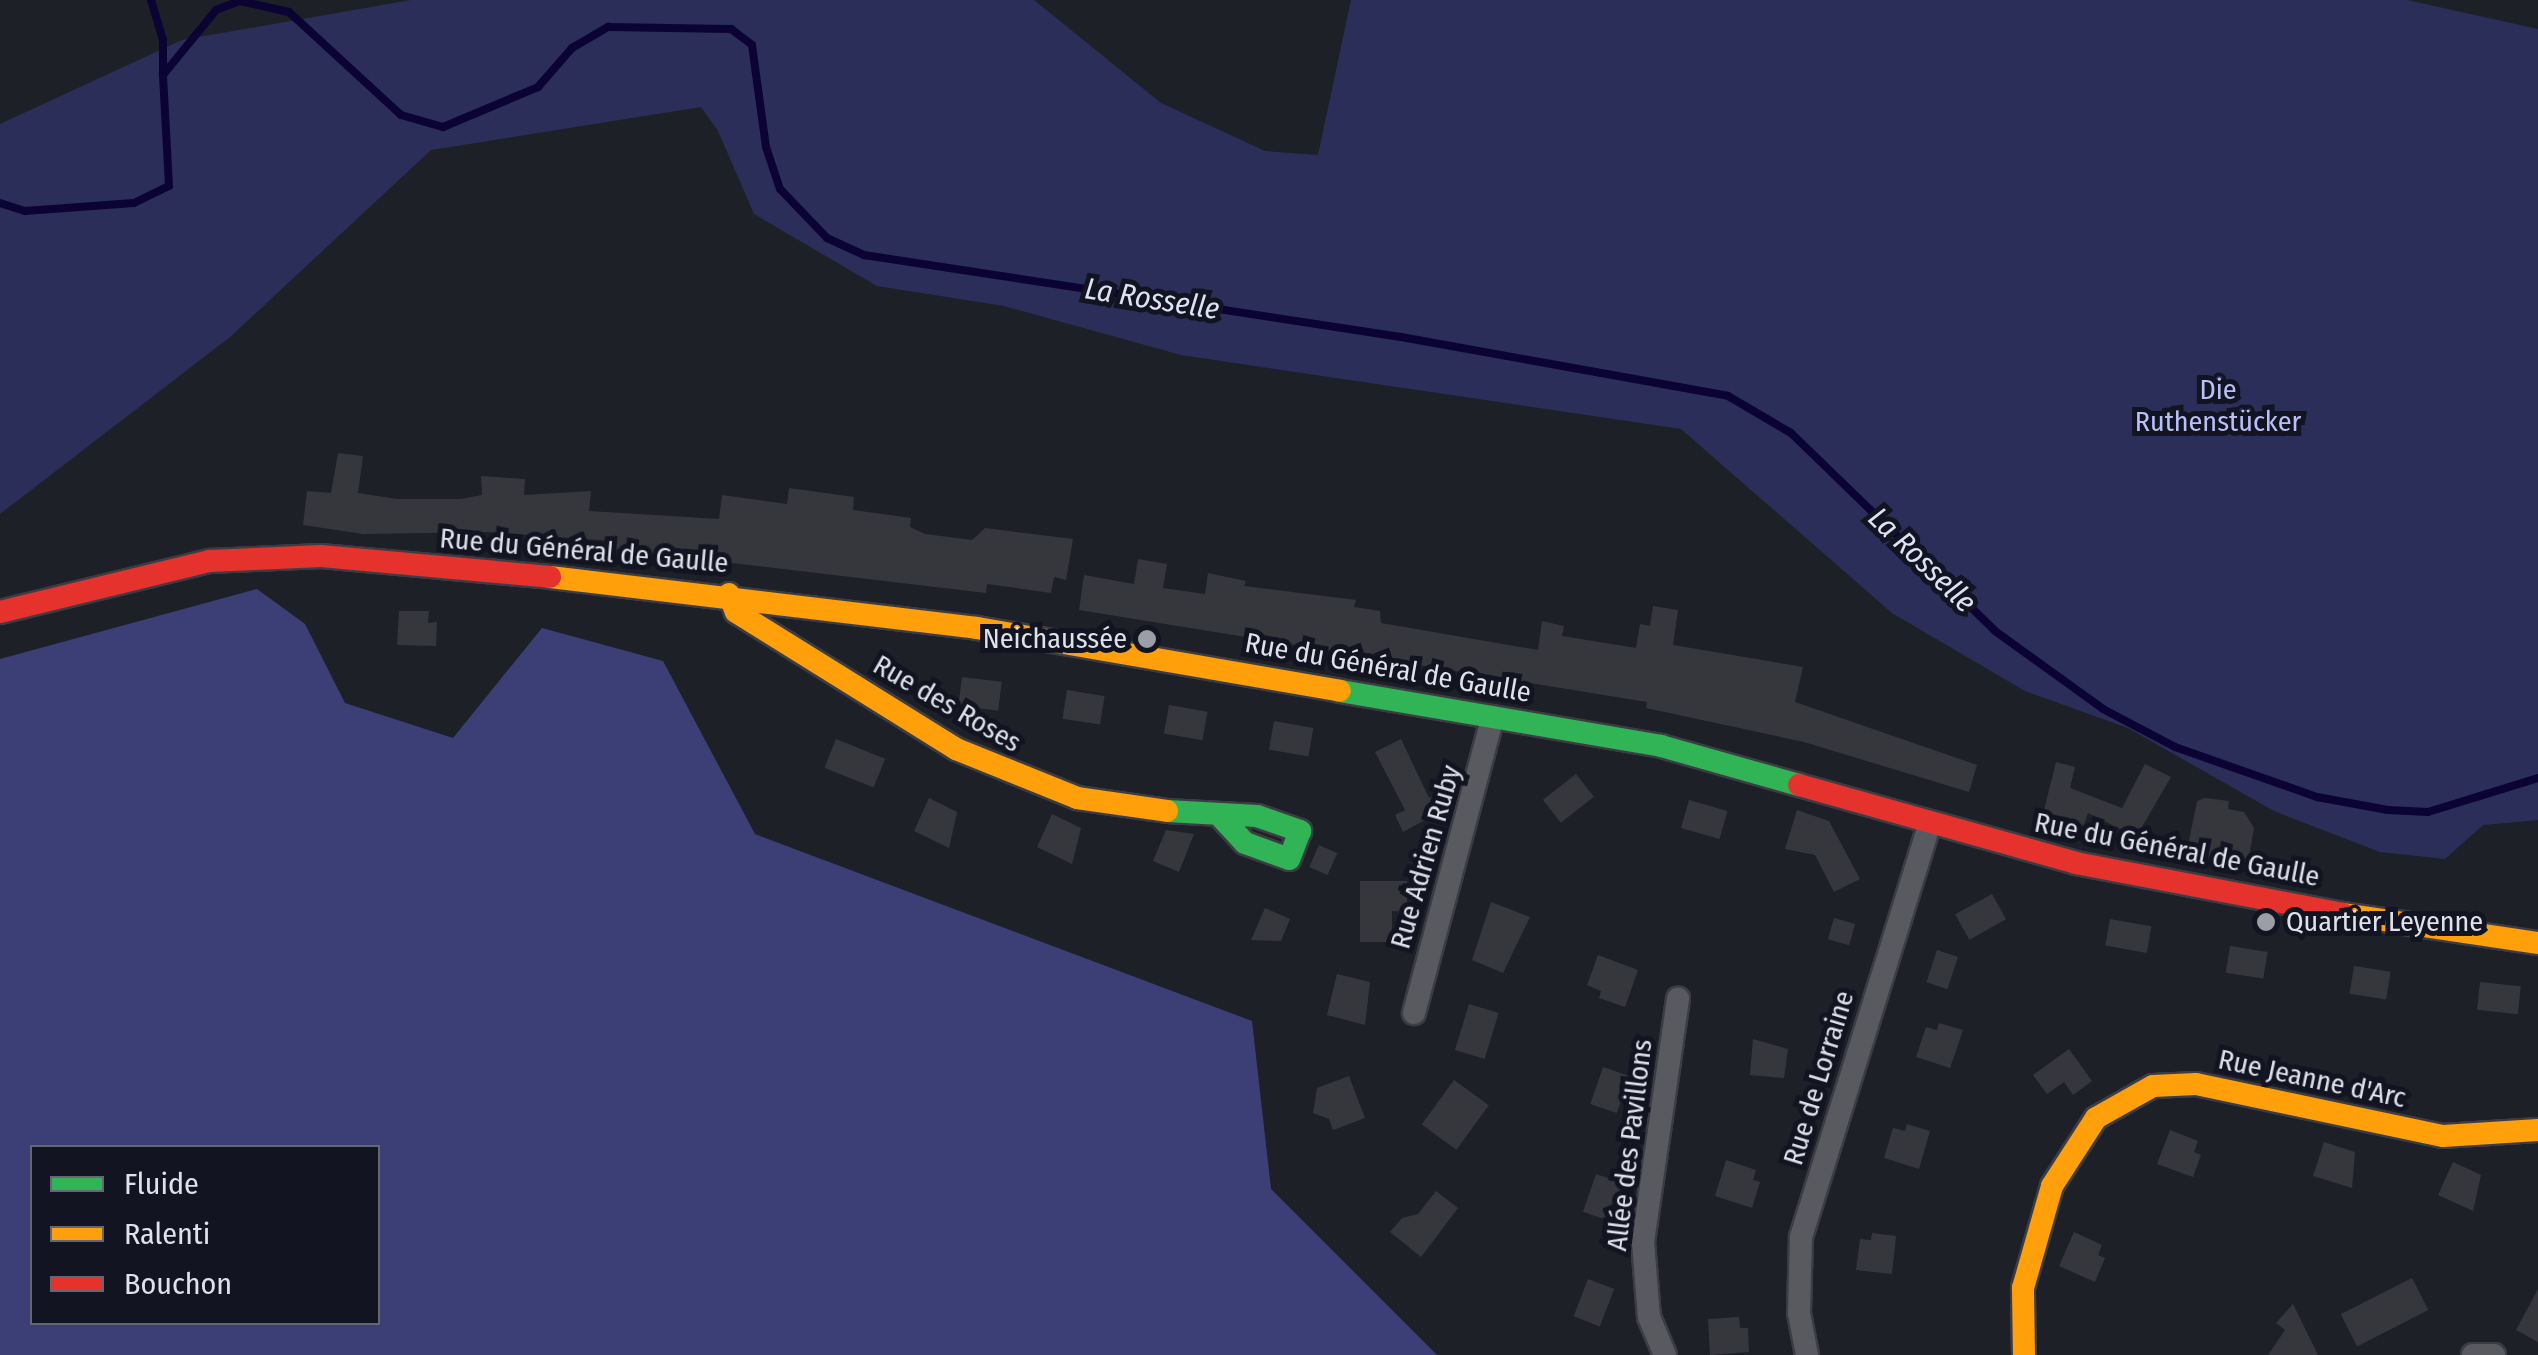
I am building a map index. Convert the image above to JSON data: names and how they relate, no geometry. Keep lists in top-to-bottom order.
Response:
{
  "streets": {
    "main road": ["Rue du Général de Gaulle", "Rue des Roses", "Rue Jeanne d'Arc"],
    "street": ["Rue Adrien Ruby", "Rue de Lorraine", "Allée des Pavillons"]
  },
  "crossings": [
    ["Rue du Général de Gaulle", "Rue des Roses"],
    ["Rue du Général de Gaulle", "Rue Adrien Ruby"],
    ["Rue du Général de Gaulle", "Rue de Lorraine"]
  ],
  "water": ["La Rosselle"],
  "parks": ["Die Ruthenstücker"],
  "places": ["Neichaussée", "Quartier Leyenne"],
  "legend": ["Fluide", "Ralenti", "Bouchon"]
}
